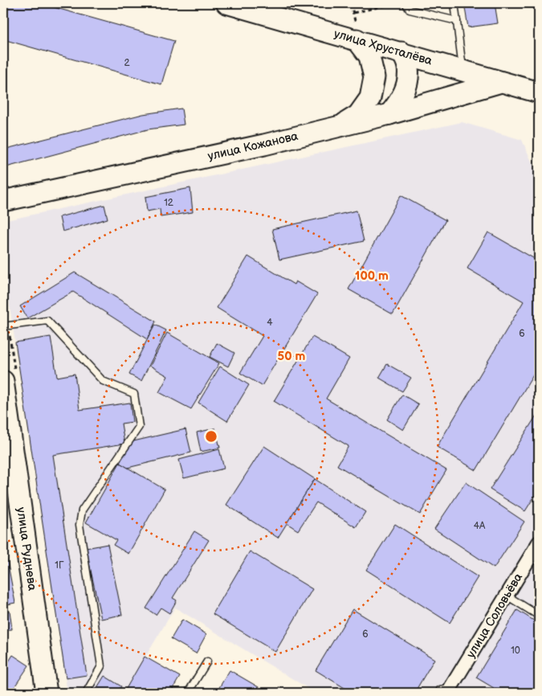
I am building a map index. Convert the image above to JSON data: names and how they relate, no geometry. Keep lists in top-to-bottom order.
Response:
{
  "streets": {
    "main road": ["улица Хрусталёва", "улица Кожанова", "улица Руднева"],
    "street": ["улица Соловьёва"]
  },
  "crossings": [
    ["улица Хрусталёва", "улица Кожанова"]
  ],
  "house_numbers": [
    "2",
    "12",
    "4",
    "6",
    "4А",
    "1Г",
    "6",
    "10"
  ],
  "rings": ["100 m", "50 m"]
}
